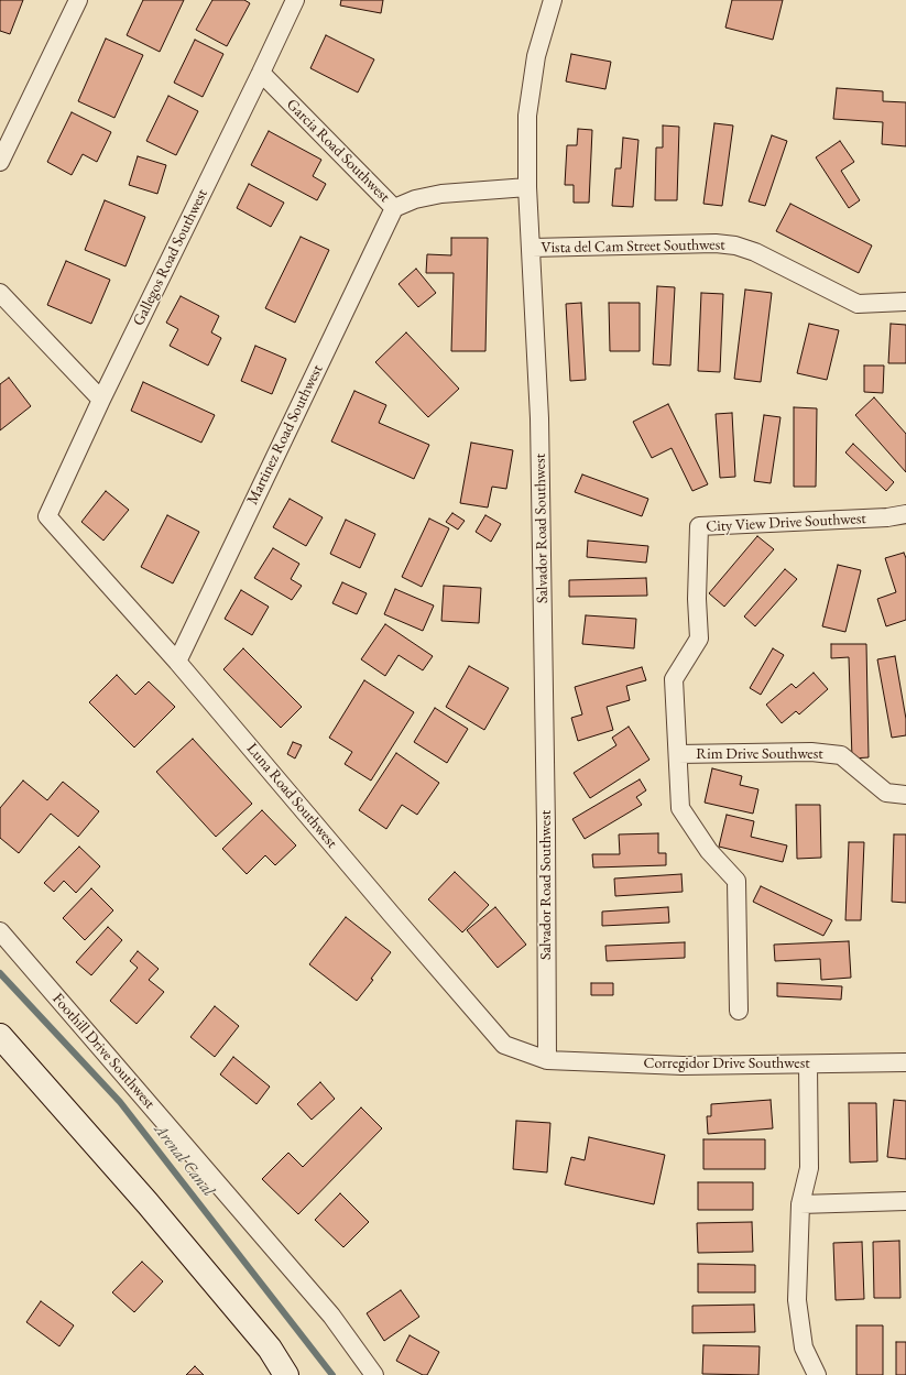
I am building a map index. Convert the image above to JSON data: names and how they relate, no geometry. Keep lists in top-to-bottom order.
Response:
{
  "streets": {
    "street": [
      "Garcia Road Southwest",
      "Vista del Cam Street Southwest",
      "Gallegos Road Southwest",
      "Martinez Road Southwest",
      "City View Drive Southwest",
      "Salvador Road Southwest",
      "Rim Drive Southwest",
      "Luna Road Southwest",
      "Foothill Drive Southwest",
      "Corregidor Drive Southwest"
    ]
  },
  "crossings": [
    ["Garcia Road Southwest", "Gallegos Road Southwest"],
    ["Garcia Road Southwest", "Martinez Road Southwest"],
    ["Garcia Road Southwest", "Salvador Road Southwest"],
    ["Vista del Cam Street Southwest", "Salvador Road Southwest"],
    ["Gallegos Road Southwest", "Luna Road Southwest"],
    ["Martinez Road Southwest", "Luna Road Southwest"],
    ["City View Drive Southwest", "Rim Drive Southwest"],
    ["Salvador Road Southwest", "Luna Road Southwest"],
    ["Salvador Road Southwest", "Corregidor Drive Southwest"],
    ["Luna Road Southwest", "Corregidor Drive Southwest"]
  ],
  "water": ["Arenal Canal"]
}
